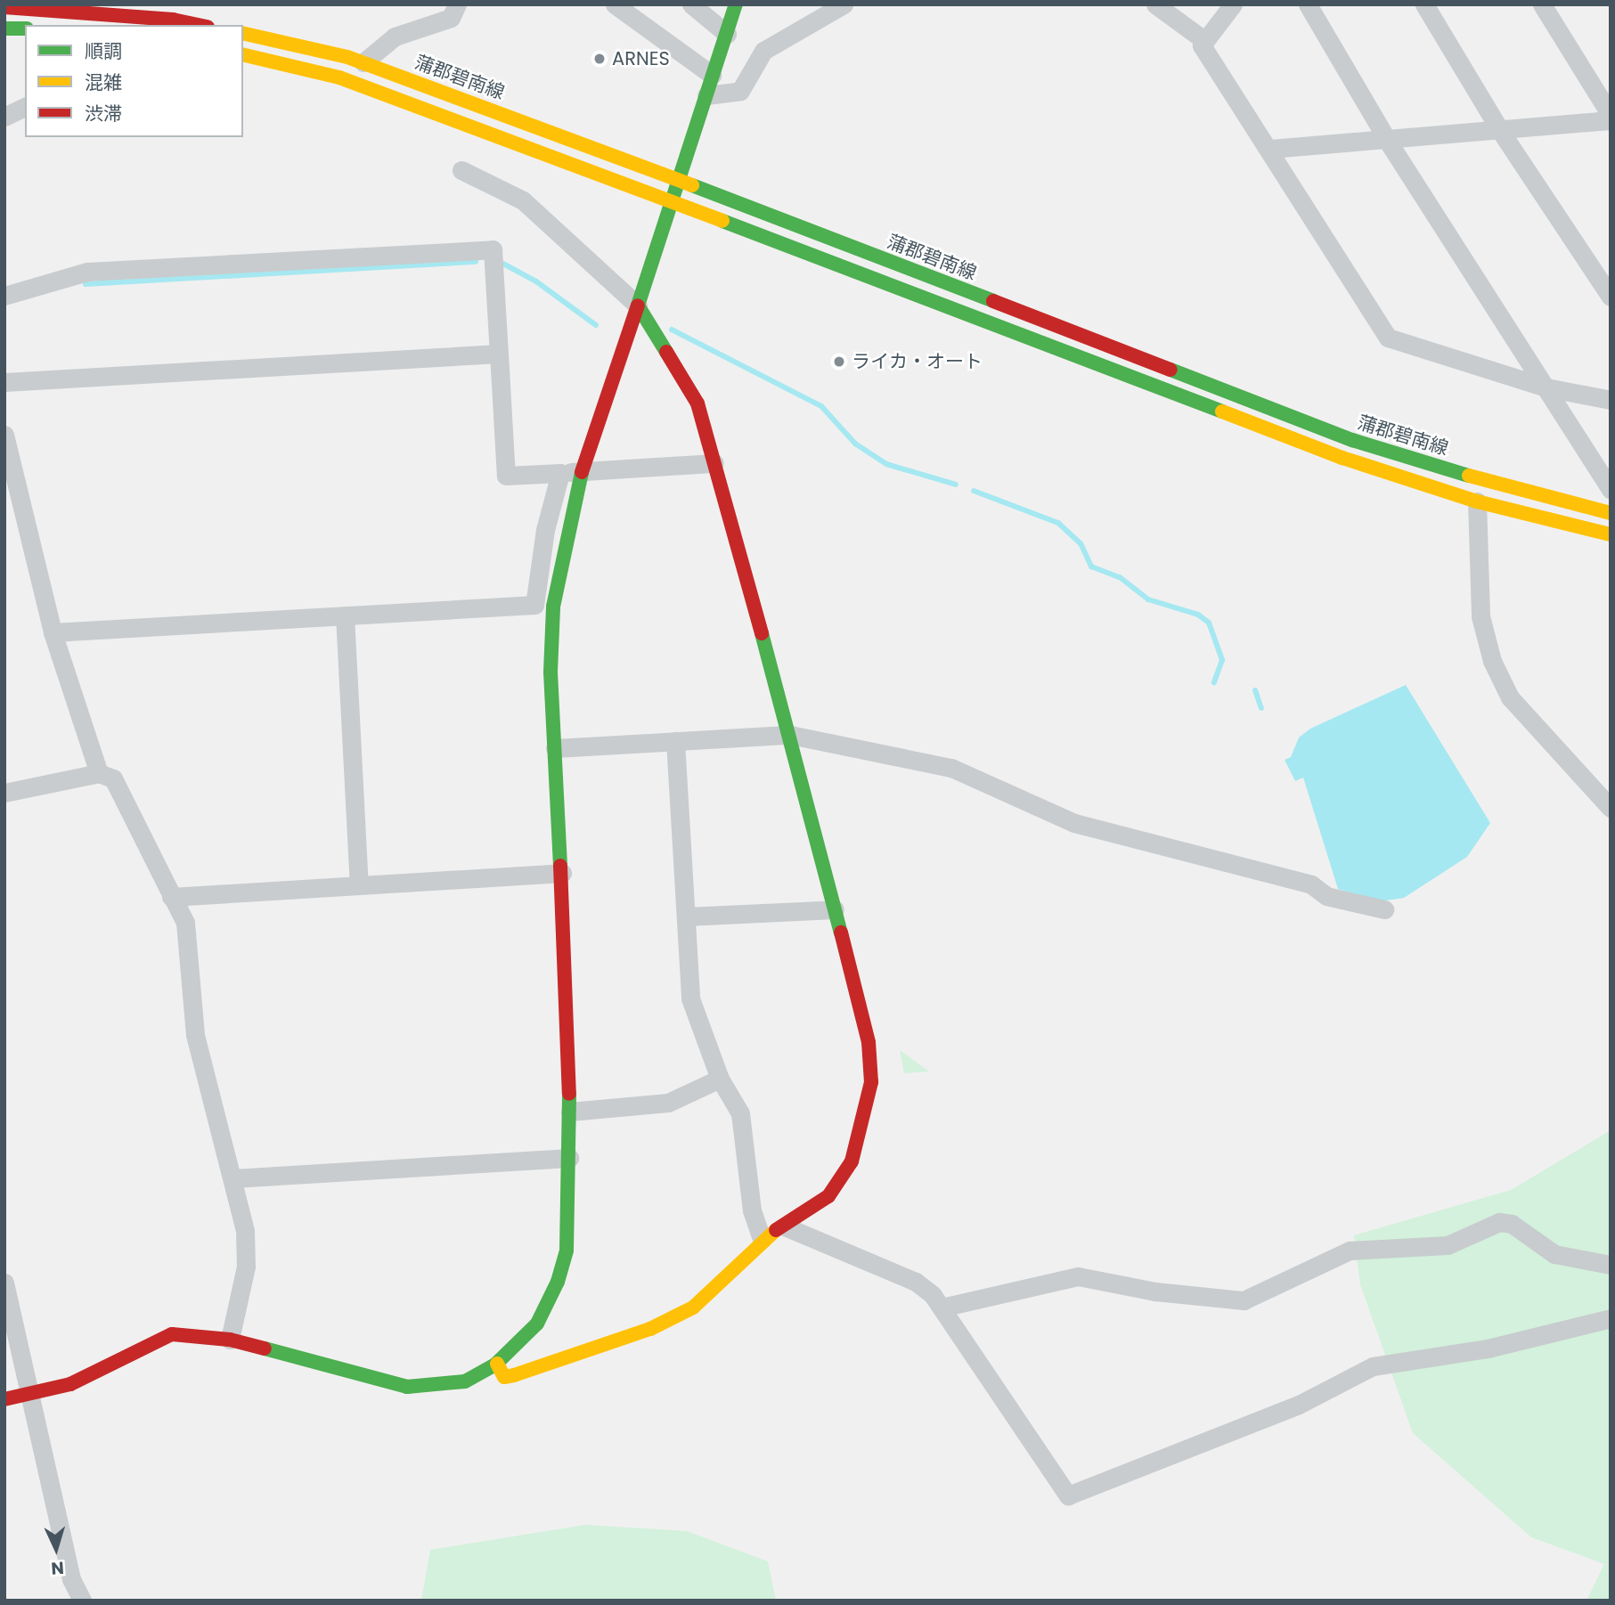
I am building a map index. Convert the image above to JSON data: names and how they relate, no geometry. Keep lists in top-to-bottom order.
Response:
{
  "streets": {
    "street": ["蒲郡碧南線"]
  },
  "places": ["ARNES", "ライカ・オート"],
  "legend": ["順調", "混雑", "渋滞"],
  "north": "bottom"
}
